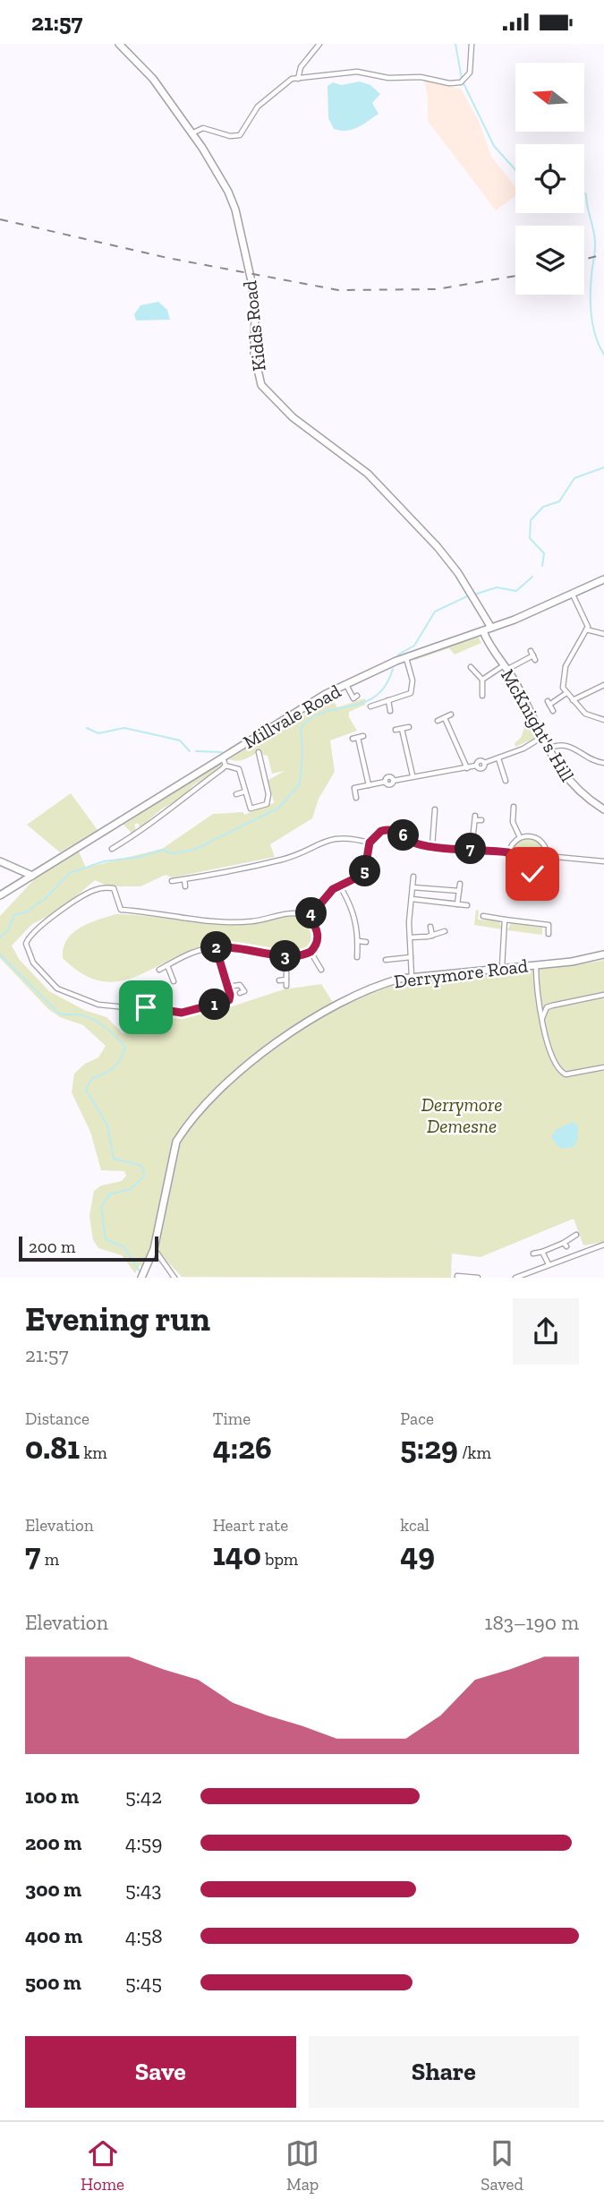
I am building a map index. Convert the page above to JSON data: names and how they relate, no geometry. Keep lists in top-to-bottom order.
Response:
{
  "streets": {
    "main road": [
      "Kidds Road",
      "Millvale Road",
      "McKnight's Hill",
      "Derrymore Road"
    ]
  },
  "crossings": [
    ["Kidds Road", "Millvale Road"],
    ["Millvale Road", "McKnight's Hill"]
  ],
  "parks": ["Derrymore Demesne"],
  "scale_bar": "200 m",
  "north": "left",
  "page": {
    "status": "21:57",
    "pins": [
      "6",
      "7",
      "5",
      "4",
      "2",
      "3",
      "1"
    ],
    "scale": "200 m",
    "heading": ["Evening run", "21:57"],
    "stats": [
      ["Distance", "0.81 km"],
      ["Time", "4:26"],
      ["Pace", "5:29 /km"],
      ["Elevation", "7 m"],
      ["Heart rate", "140 bpm"],
      ["kcal", "49"]
    ],
    "chart": ["Elevation", "183–190 m"],
    "list": [
      {
        "name": "100 m",
        "note": "5:42"
      },
      {
        "name": "200 m",
        "note": "4:59"
      },
      {
        "name": "300 m",
        "note": "5:43"
      },
      {
        "name": "400 m",
        "note": "4:58"
      },
      {
        "name": "500 m",
        "note": "5:45"
      }
    ],
    "buttons": ["Save", "Share"],
    "tabs": ["Home", "Map", "Saved"]
  }
}
